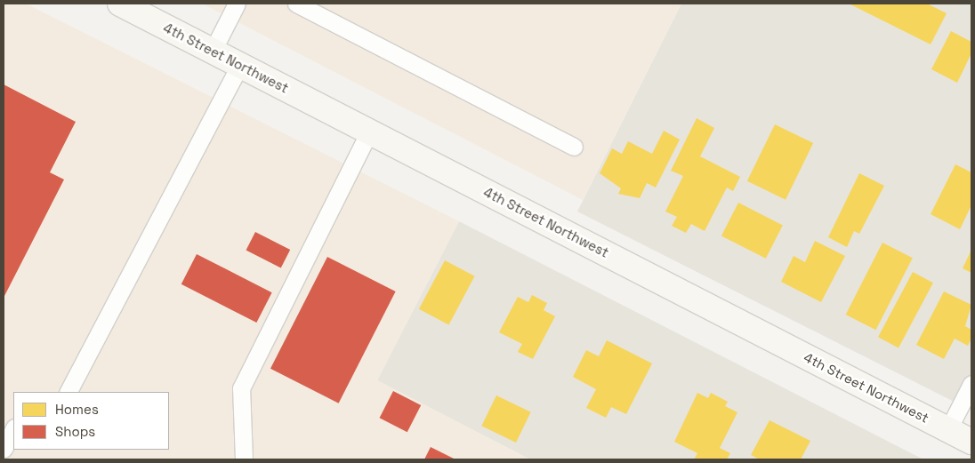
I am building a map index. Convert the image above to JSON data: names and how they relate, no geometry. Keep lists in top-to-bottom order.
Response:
{
  "streets": {
    "main road": ["4th Street Northwest"]
  },
  "legend": ["Homes", "Shops"]
}
